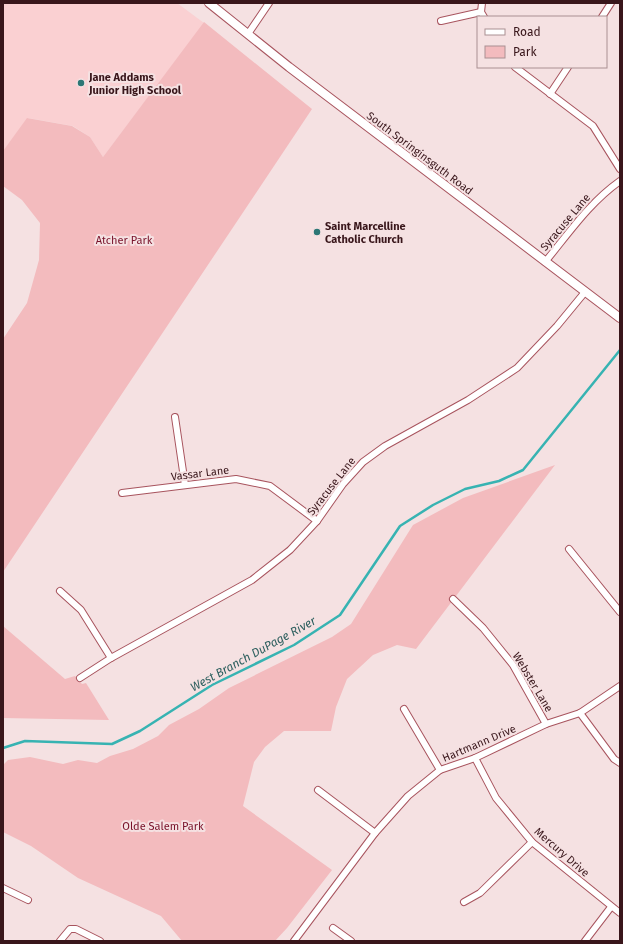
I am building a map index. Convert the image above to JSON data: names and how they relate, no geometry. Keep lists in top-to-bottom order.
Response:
{
  "streets": {
    "street": [
      "South Springinsguth Road",
      "Syracuse Lane",
      "Vassar Lane",
      "Webster Lane",
      "Hartmann Drive",
      "Mercury Drive"
    ]
  },
  "crossings": [
    ["South Springinsguth Road", "Syracuse Lane"],
    ["Syracuse Lane", "Vassar Lane"],
    ["Webster Lane", "Hartmann Drive"],
    ["Hartmann Drive", "Mercury Drive"]
  ],
  "water": ["West Branch DuPage River"],
  "parks": ["Atcher Park", "Olde Salem Park"],
  "places": ["Jane Addams Junior High School", "Saint Marcelline Catholic Church"],
  "legend": ["Road", "Park"]
}
